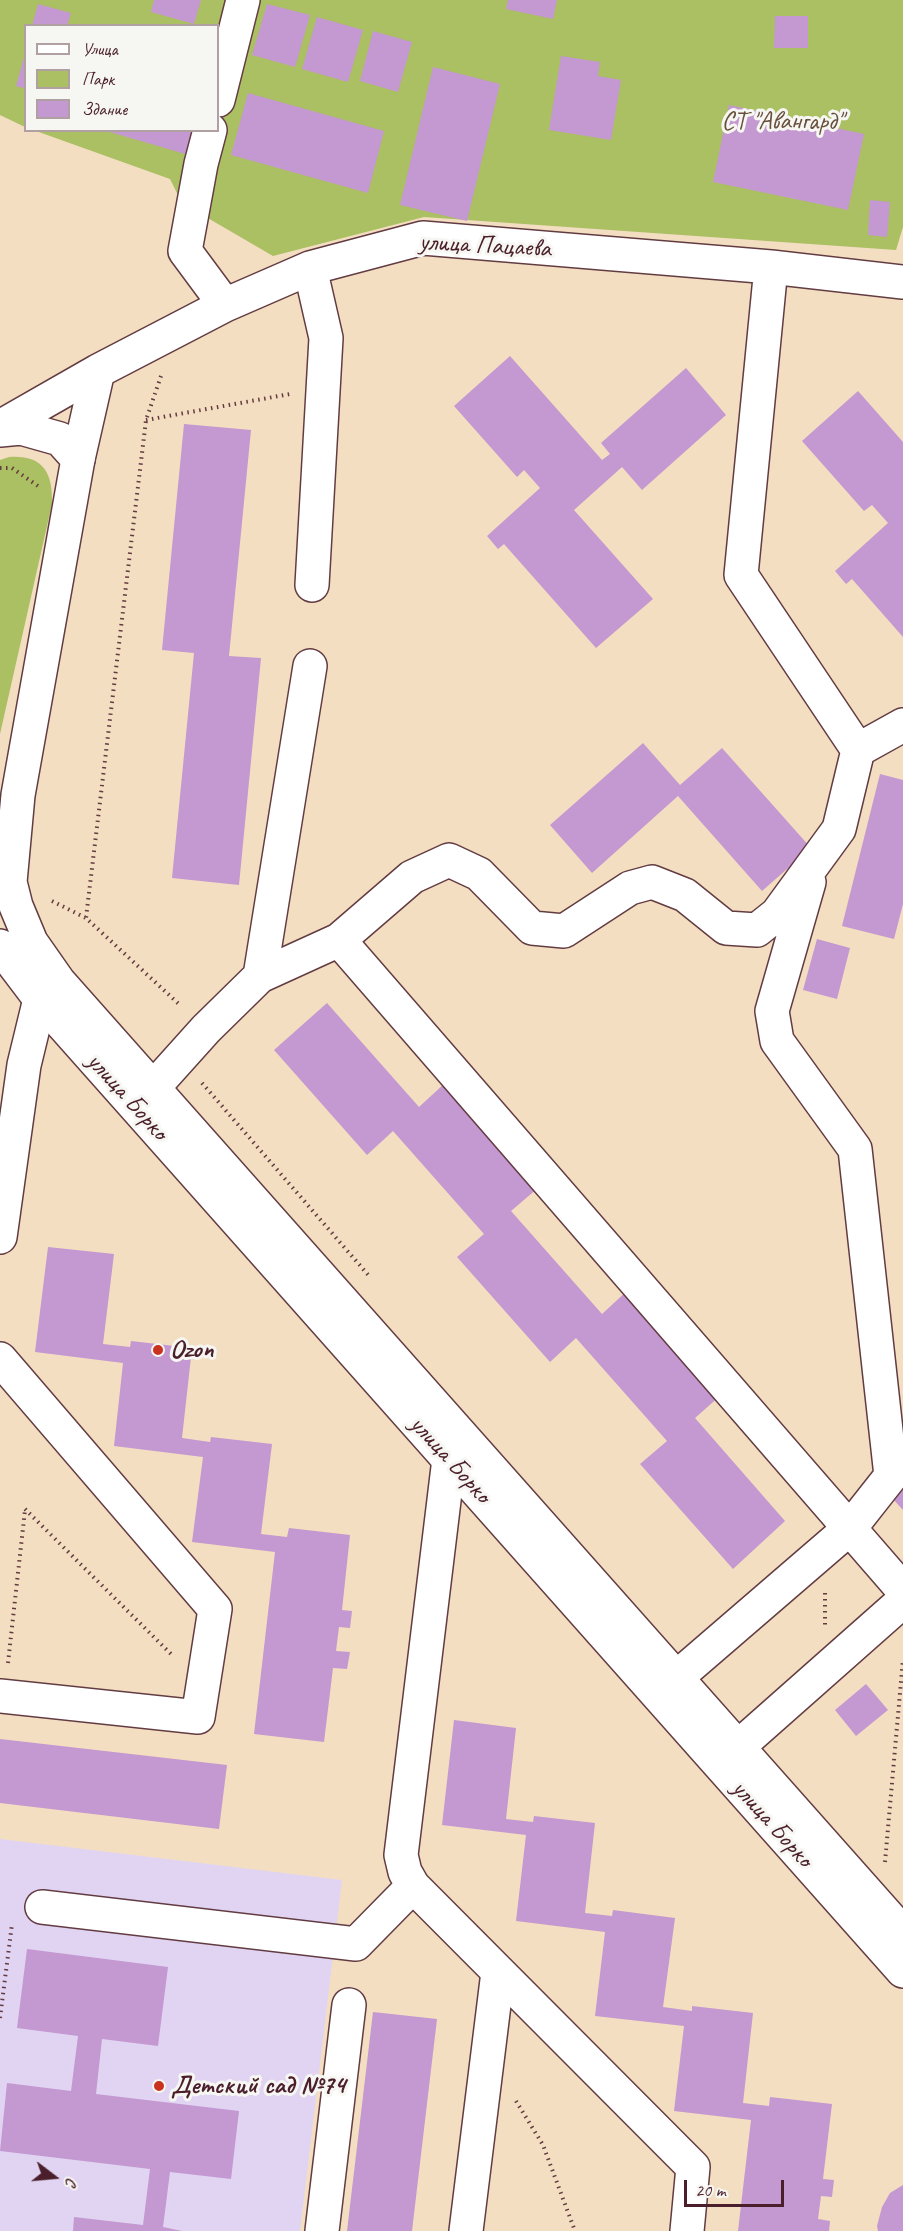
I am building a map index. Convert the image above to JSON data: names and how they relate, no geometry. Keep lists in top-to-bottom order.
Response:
{
  "streets": {
    "main road": ["улица Пацаева", "улица Борко"]
  },
  "parks": ["СТ \"Авангард\""],
  "places": ["Ozon", "Детский сад №74"],
  "legend": ["Улица", "Парк", "Здание"],
  "scale_bar": "20 m",
  "north": "right"
}
